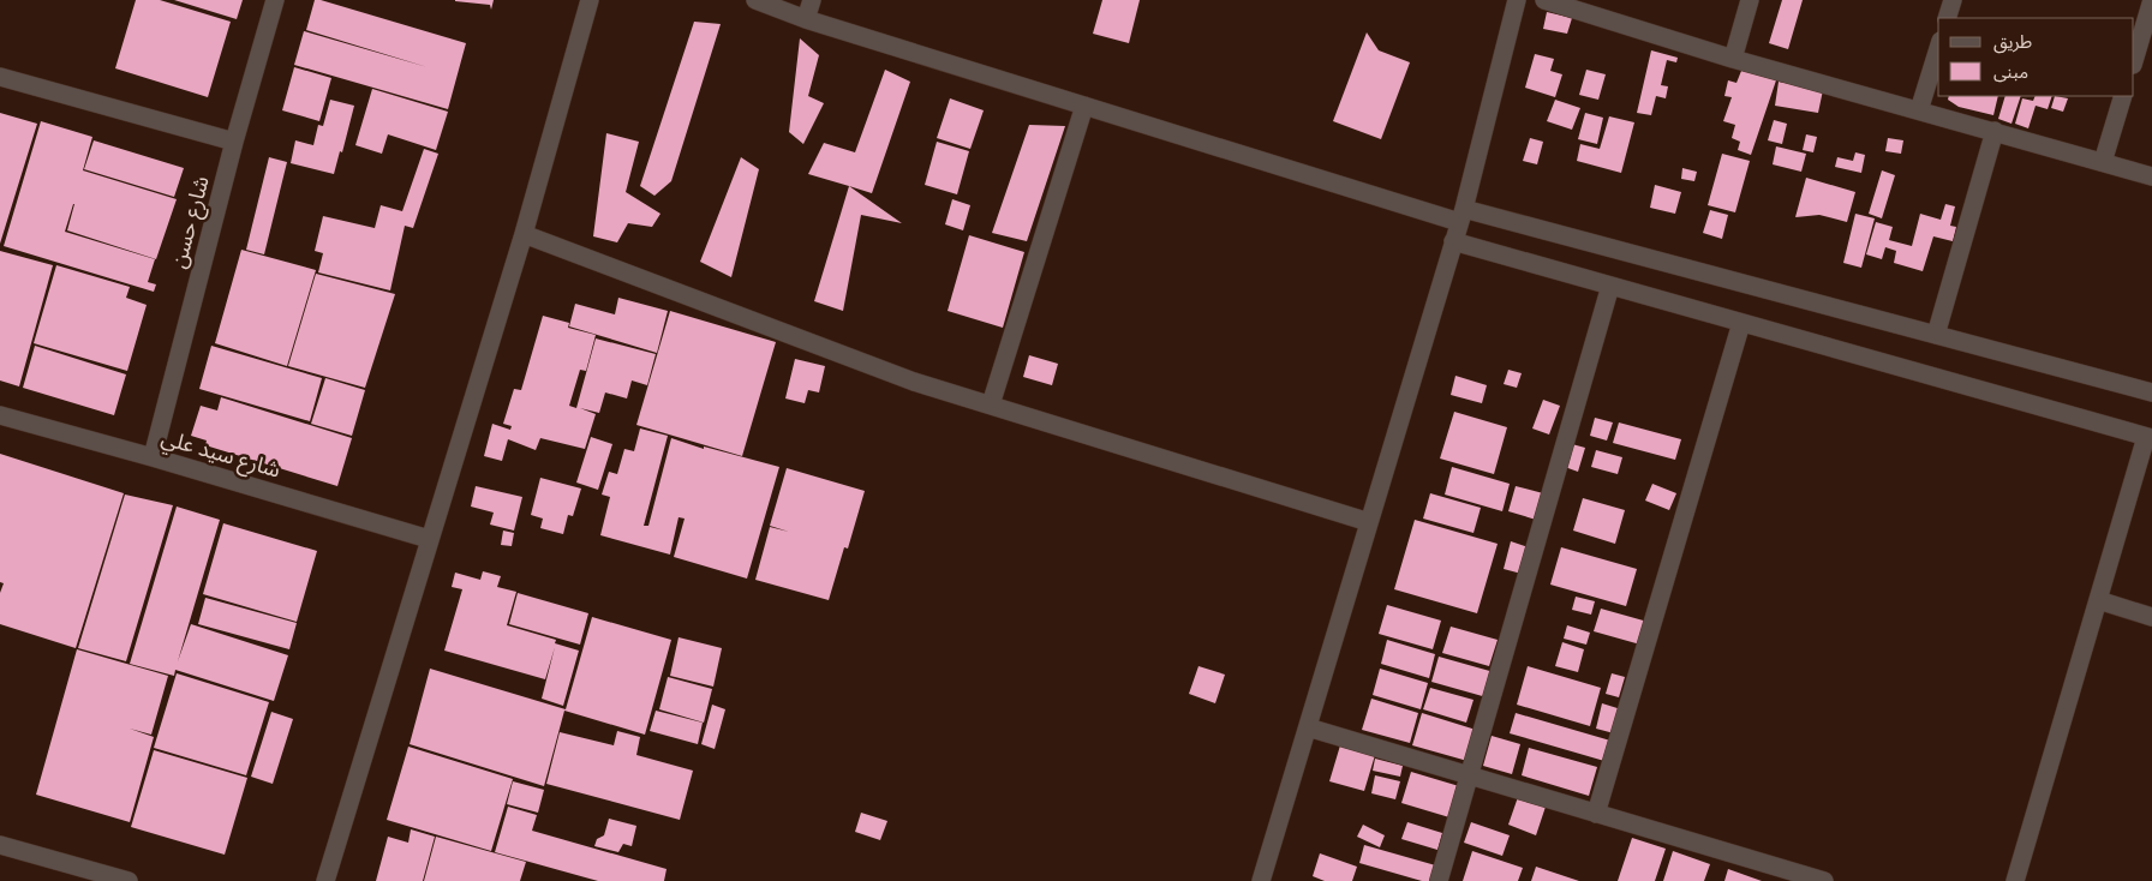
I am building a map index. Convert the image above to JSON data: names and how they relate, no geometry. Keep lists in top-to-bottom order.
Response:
{
  "streets": {
    "street": ["شارع حسن", "شارع سيد علي"]
  },
  "crossings": [
    ["شارع حسن", "شارع سيد علي"]
  ],
  "legend": ["طريق", "مبنى"]
}
